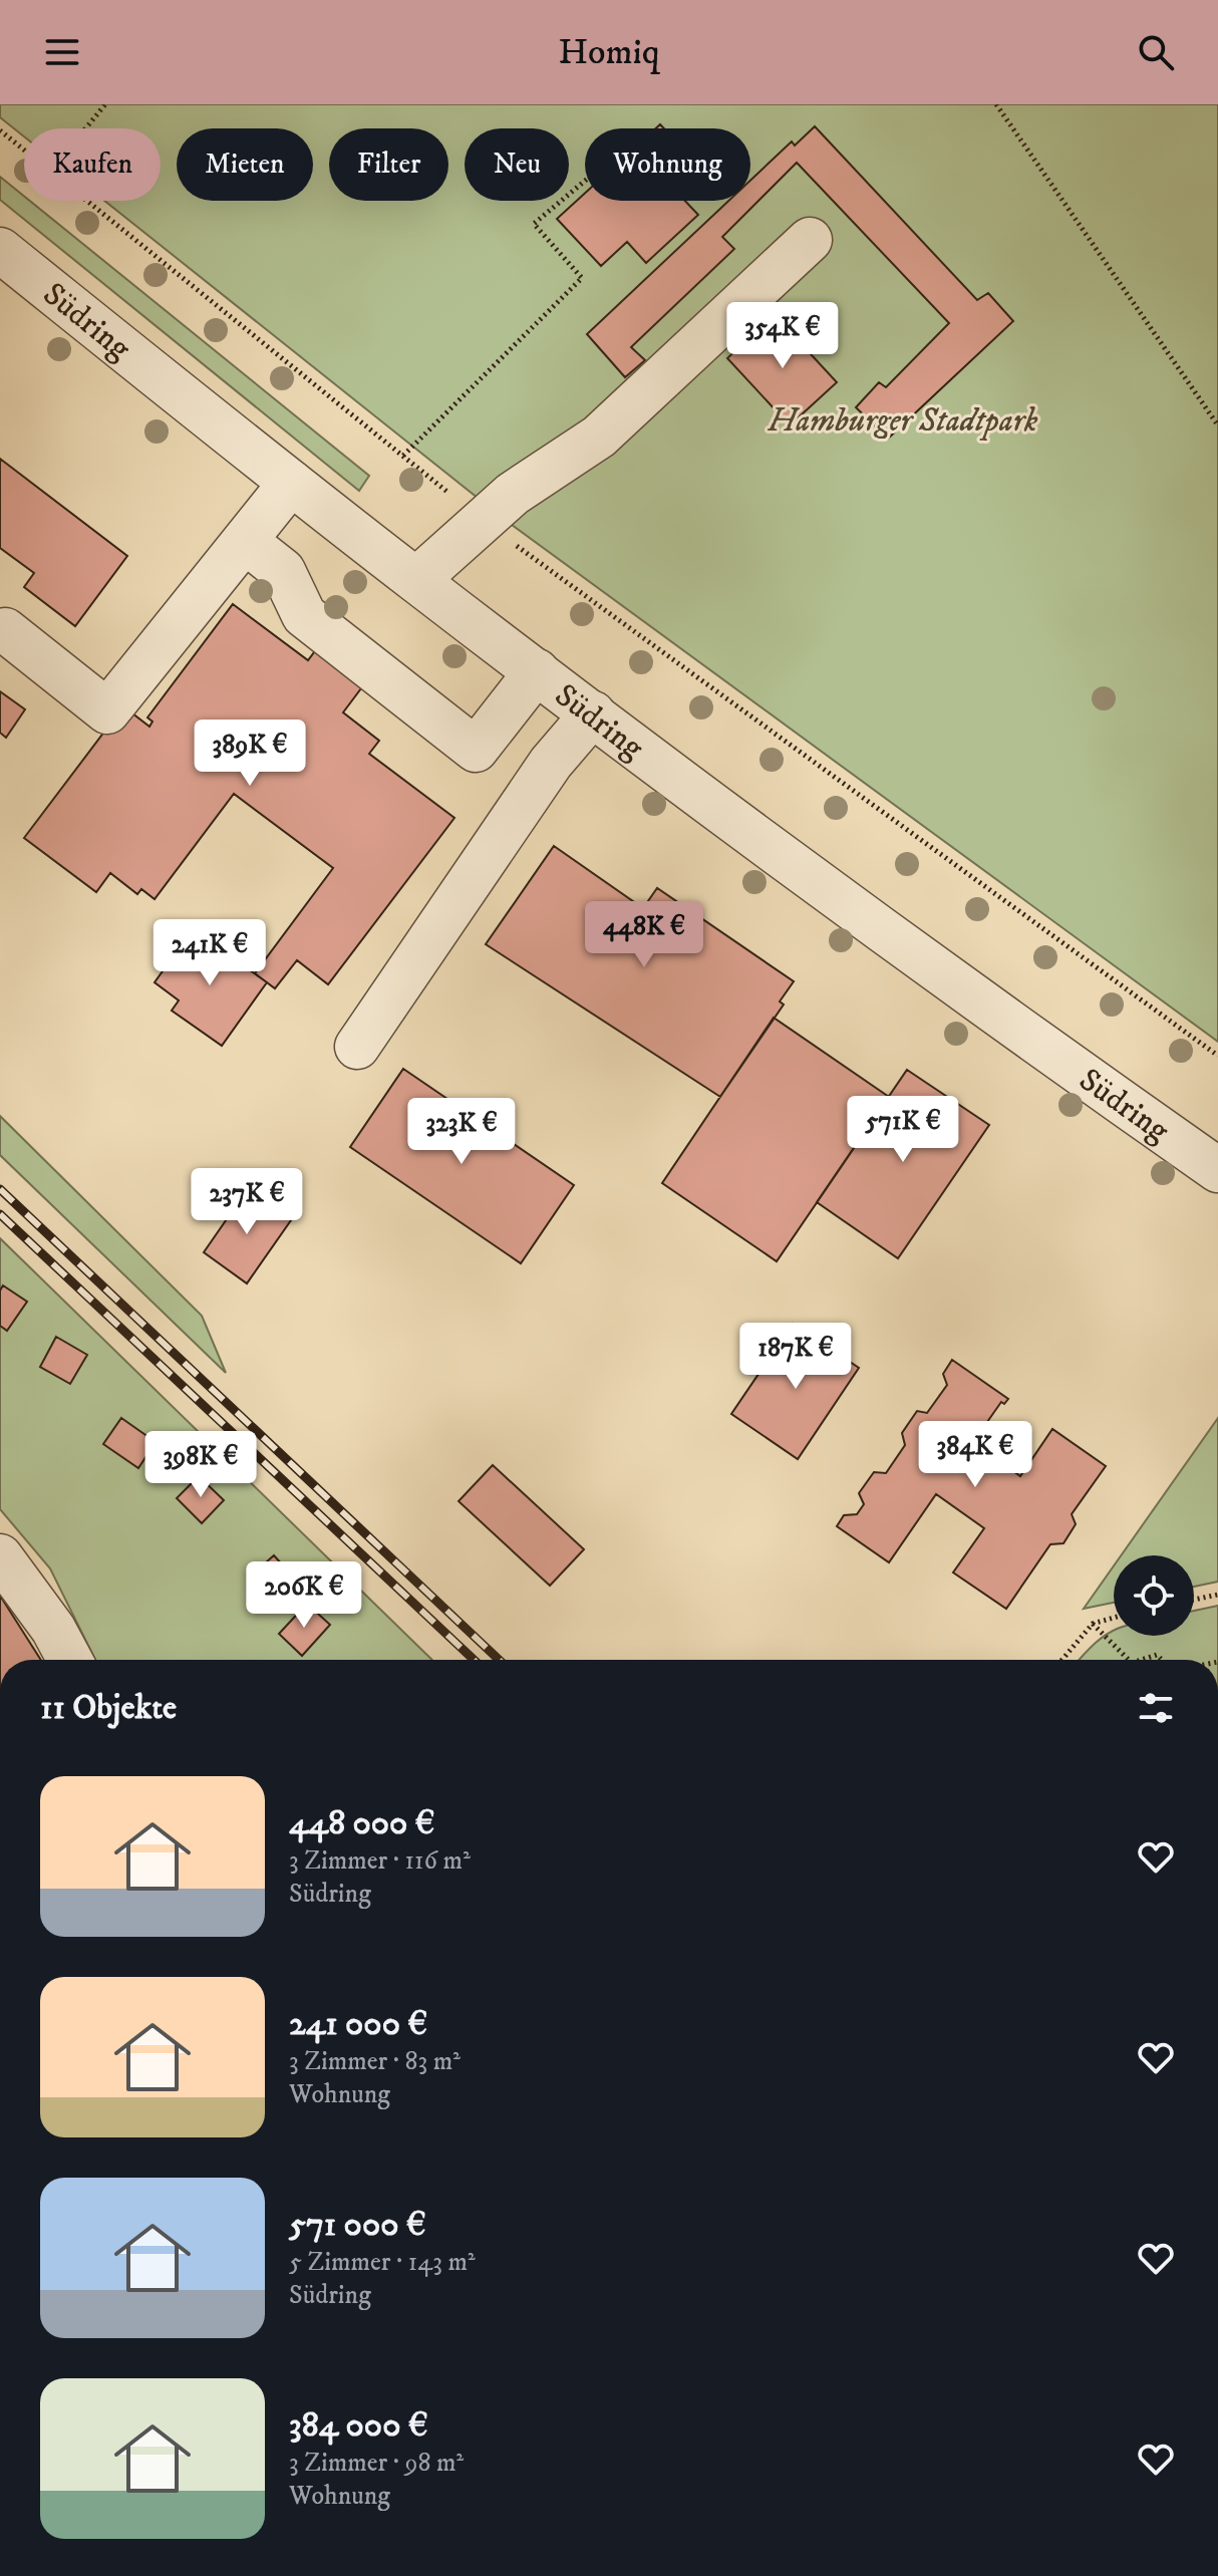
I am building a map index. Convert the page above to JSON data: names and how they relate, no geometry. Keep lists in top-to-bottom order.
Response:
{
  "streets": {
    "street": ["Südring"]
  },
  "parks": ["Hamburger Stadtpark"],
  "page": {
    "header": "Homiq",
    "chip": [
      "Kaufen",
      "Mieten",
      "Filter",
      "Neu",
      "Wohnung"
    ],
    "price": [
      "354K €",
      "389K €",
      "448K €",
      "241K €",
      "571K €",
      "323K €",
      "237K €",
      "187K €",
      "384K €",
      "398K €",
      "206K €"
    ],
    "heading": "11 Objekte",
    "list": [
      {
        "name": "448 000 €",
        "note": "3 Zimmer · 116 m² · Südring"
      },
      {
        "name": "241 000 €",
        "note": "3 Zimmer · 83 m² · Wohnung"
      },
      {
        "name": "571 000 €",
        "note": "5 Zimmer · 143 m² · Südring"
      },
      {
        "name": "384 000 €",
        "note": "3 Zimmer · 98 m² · Wohnung"
      }
    ]
  }
}
